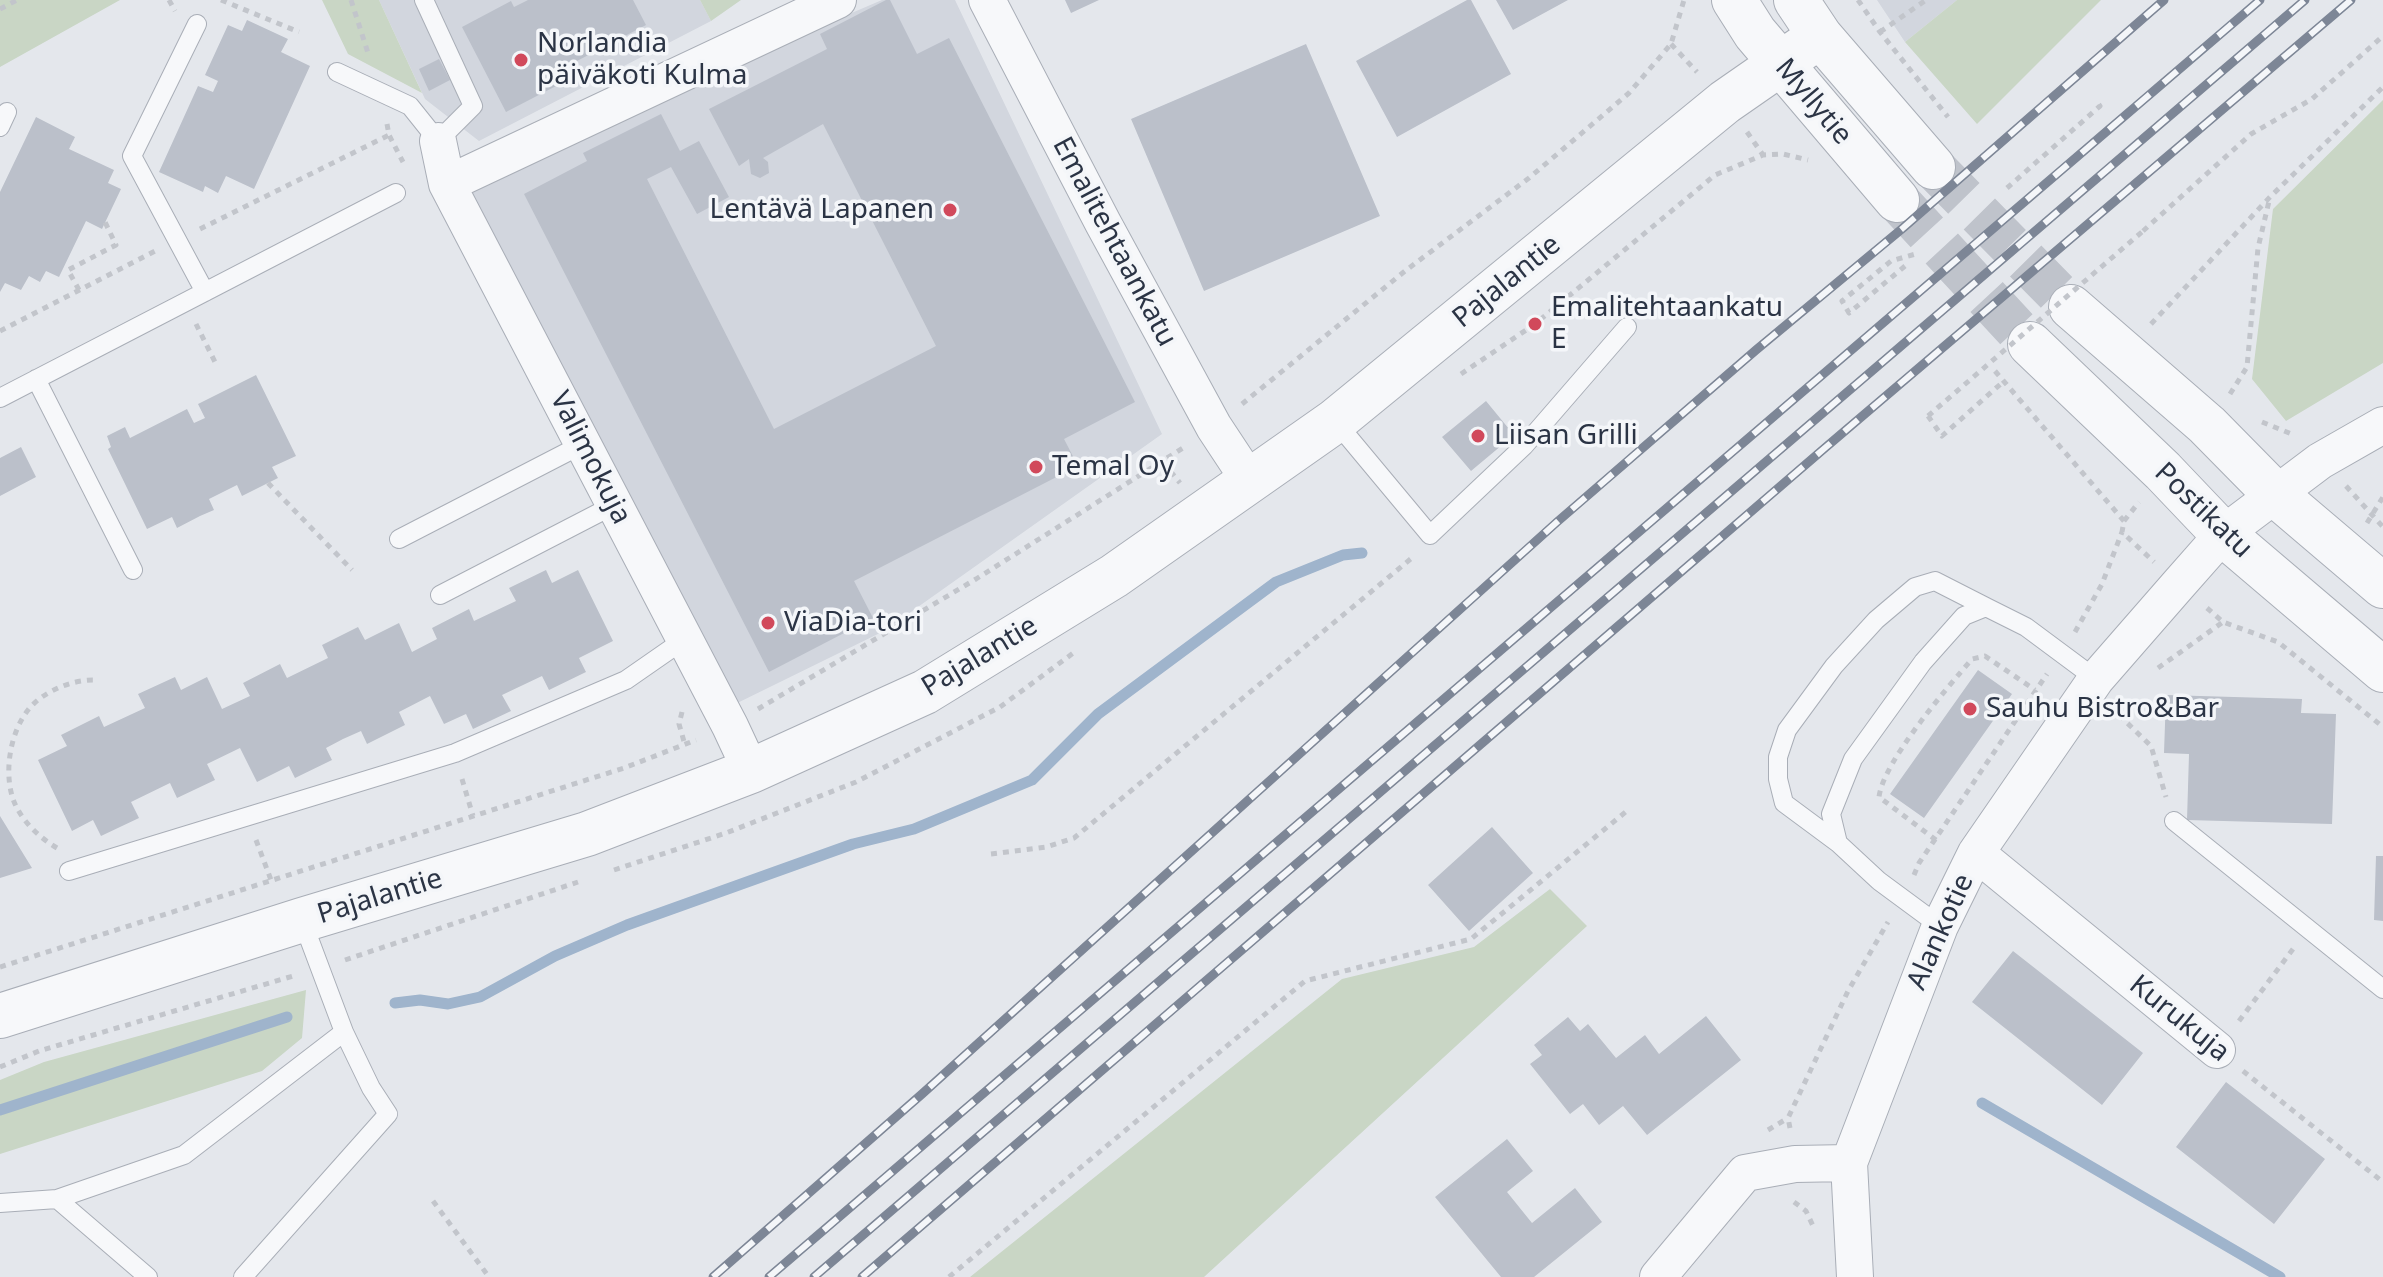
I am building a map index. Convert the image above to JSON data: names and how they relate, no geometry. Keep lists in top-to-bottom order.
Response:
{
  "streets": {
    "street": [
      "Myllytie",
      "Emalitehtaankatu",
      "Pajalantie",
      "Valimokuja",
      "Postikatu",
      "Alankotie",
      "Kurukuja"
    ]
  },
  "crossings": [
    ["Myllytie", "Pajalantie"],
    ["Emalitehtaankatu", "Pajalantie"],
    ["Pajalantie", "Valimokuja"],
    ["Postikatu", "Alankotie"],
    ["Alankotie", "Kurukuja"]
  ],
  "places": [
    "Norlandia päiväkoti Kulma",
    "Lentävä Lapanen",
    "Emalitehtaankatu E",
    "Liisan Grilli",
    "Temal Oy",
    "ViaDia-tori",
    "Sauhu Bistro&Bar"
  ]
}
